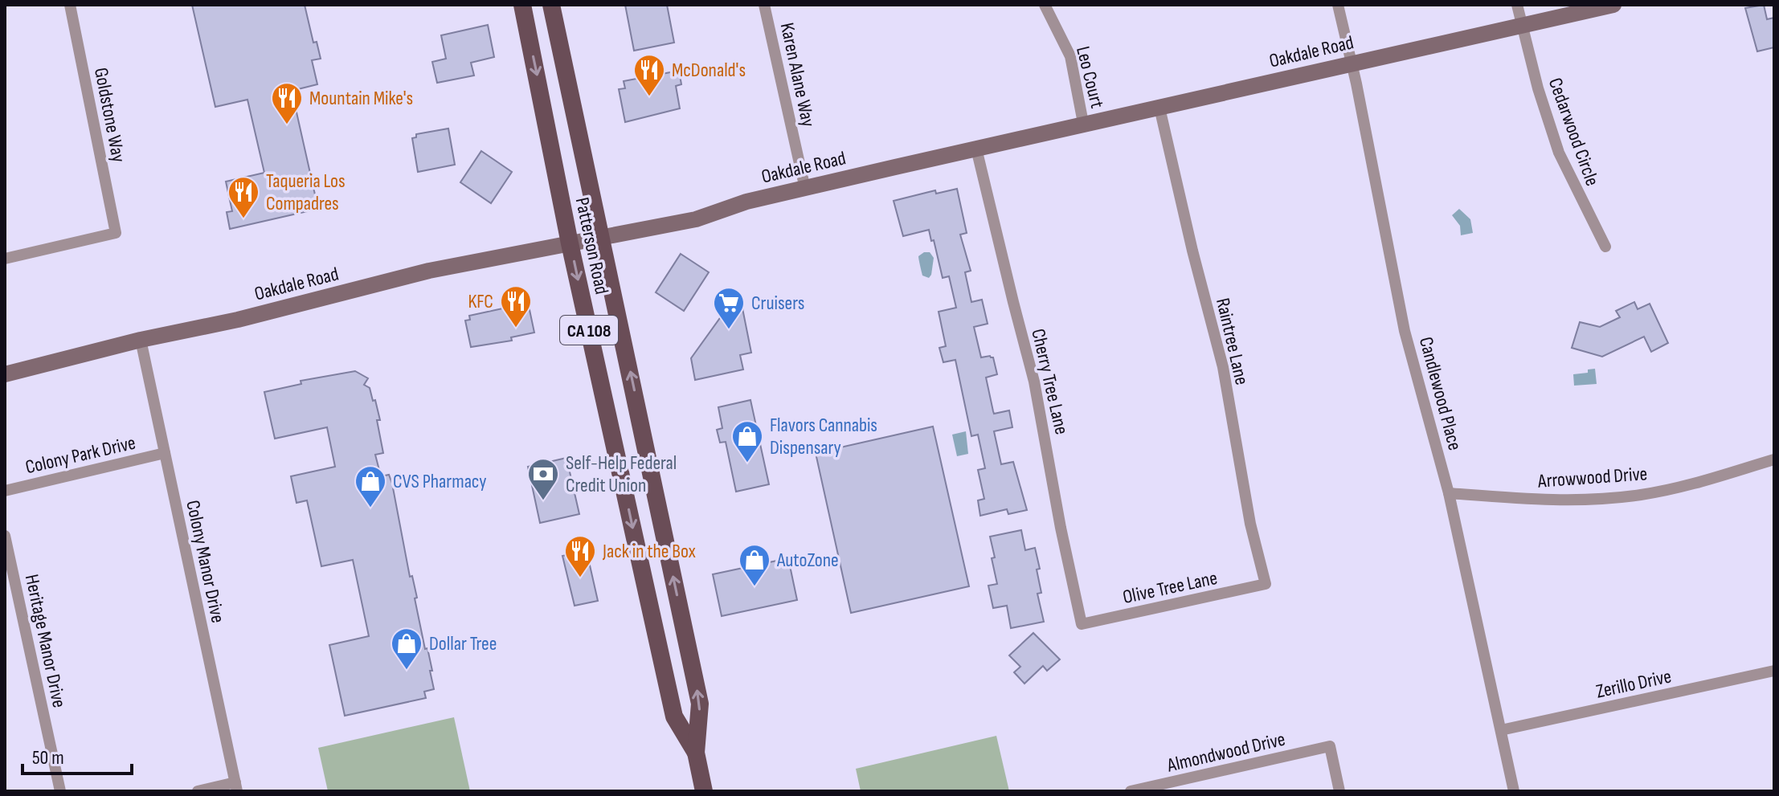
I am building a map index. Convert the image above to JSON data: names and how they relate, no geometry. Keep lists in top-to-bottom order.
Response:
{
  "streets": {
    "main road": ["Patterson Road", "CA 108"],
    "street": [
      "Oakdale Road",
      "Karen Alane Way",
      "Leo Court",
      "Goldstone Way",
      "Cedarwood Circle",
      "Raintree Lane",
      "Cherry Tree Lane",
      "Candlewood Place",
      "Colony Park Drive",
      "Arrowwood Drive",
      "Colony Manor Drive",
      "Olive Tree Lane",
      "Heritage Manor Drive",
      "Zerillo Drive",
      "Almondwood Drive"
    ]
  },
  "crossings": [
    ["Oakdale Road", "Karen Alane Way"],
    ["Oakdale Road", "Leo Court"],
    ["Oakdale Road", "Cedarwood Circle"],
    ["Oakdale Road", "Patterson Road"],
    ["Oakdale Road", "Raintree Lane"],
    ["Oakdale Road", "Cherry Tree Lane"],
    ["Oakdale Road", "Candlewood Place"],
    ["Oakdale Road", "Colony Manor Drive"],
    ["Raintree Lane", "Olive Tree Lane"],
    ["Cherry Tree Lane", "Olive Tree Lane"],
    ["Candlewood Place", "Arrowwood Drive"],
    ["Candlewood Place", "Zerillo Drive"],
    ["Colony Park Drive", "Colony Manor Drive"]
  ],
  "places": {
    "restaurant": [
      "McDonald's",
      "Mountain Mike's",
      "Taqueria Los Compadres",
      "KFC",
      "Jack in the Box"
    ],
    "supermarket": ["Cruisers"],
    "shop": [
      "Flavors Cannabis Dispensary",
      "CVS Pharmacy",
      "AutoZone",
      "Dollar Tree"
    ],
    "bank": ["Self-Help Federal Credit Union"]
  },
  "scale_bar": "50 m"
}
